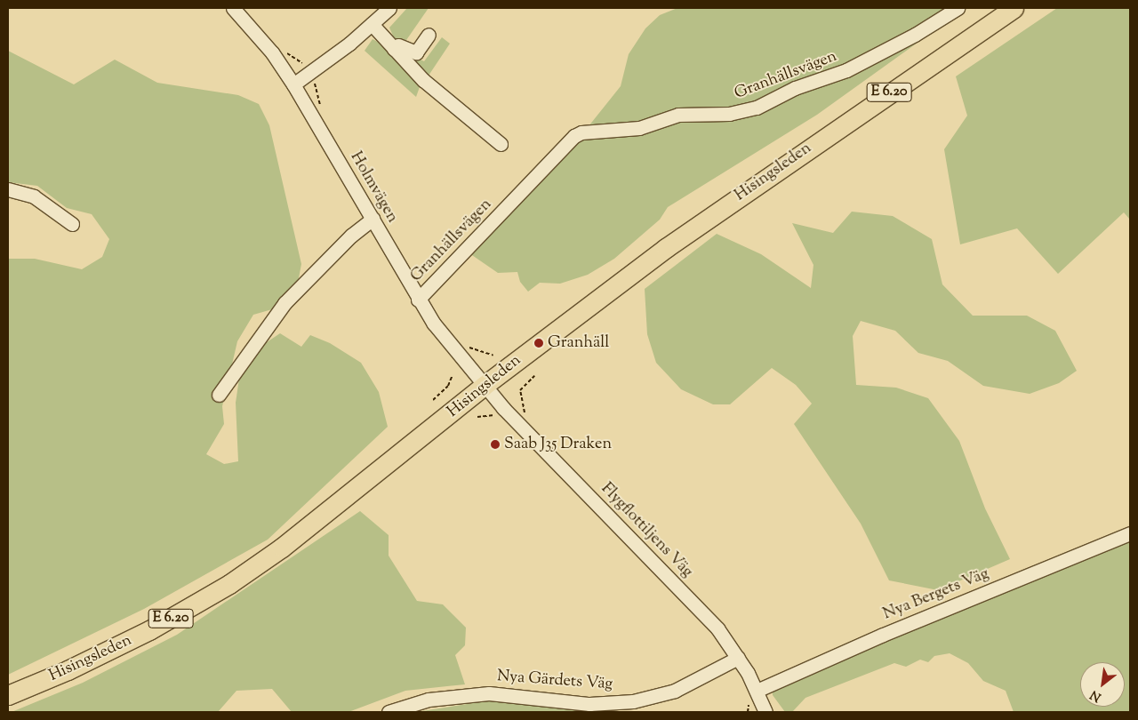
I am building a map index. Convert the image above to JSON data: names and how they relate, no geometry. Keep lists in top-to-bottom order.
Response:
{
  "streets": {
    "highway": ["E 6.20", "Hisingsleden"],
    "street": [
      "Granhällsvägen",
      "Holmvägen",
      "Flygflottiljens Väg",
      "Nya Bergets Väg",
      "Nya Gärdets Väg"
    ]
  },
  "crossings": [
    ["Granhällsvägen", "Holmvägen"],
    ["Hisingsleden", "Holmvägen"],
    ["Hisingsleden", "Flygflottiljens Väg"],
    ["Holmvägen", "Flygflottiljens Väg"],
    ["Flygflottiljens Väg", "Nya Bergets Väg"],
    ["Flygflottiljens Väg", "Nya Gärdets Väg"]
  ],
  "places": ["Granhäll", "Saab J35 Draken"],
  "north": "bottom left"
}
